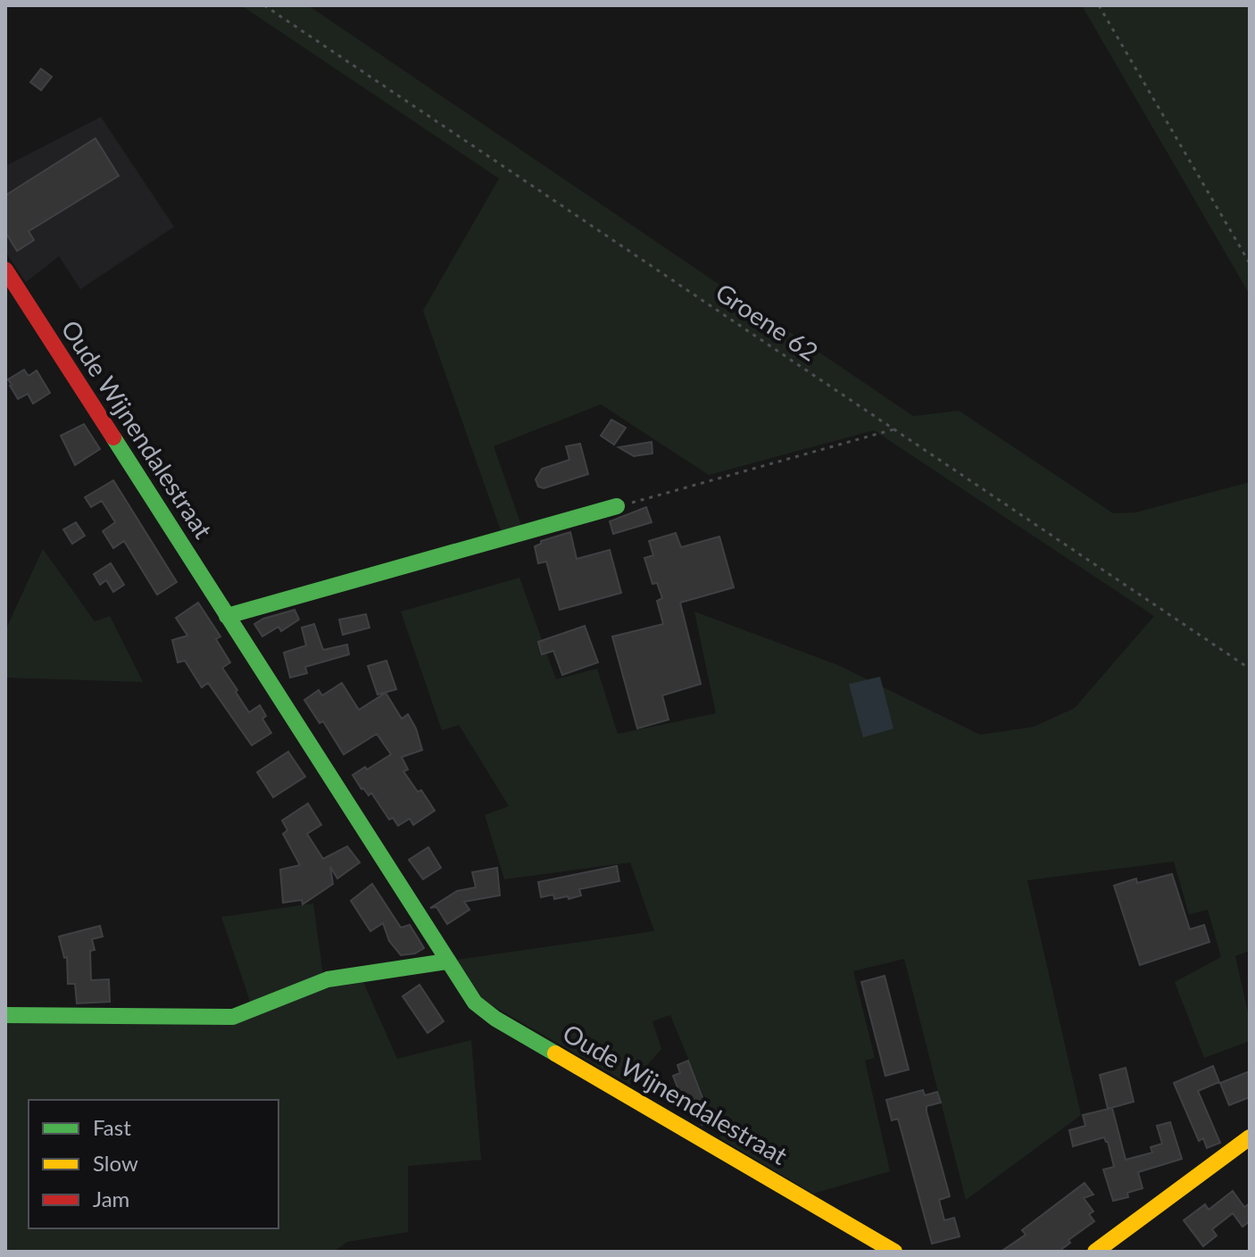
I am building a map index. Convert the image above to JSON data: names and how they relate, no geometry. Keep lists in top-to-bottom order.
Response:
{
  "streets": {
    "street": ["Oude Wijnendalestraat"],
    "path": ["Groene 62"]
  },
  "legend": ["Fast", "Slow", "Jam"]
}
